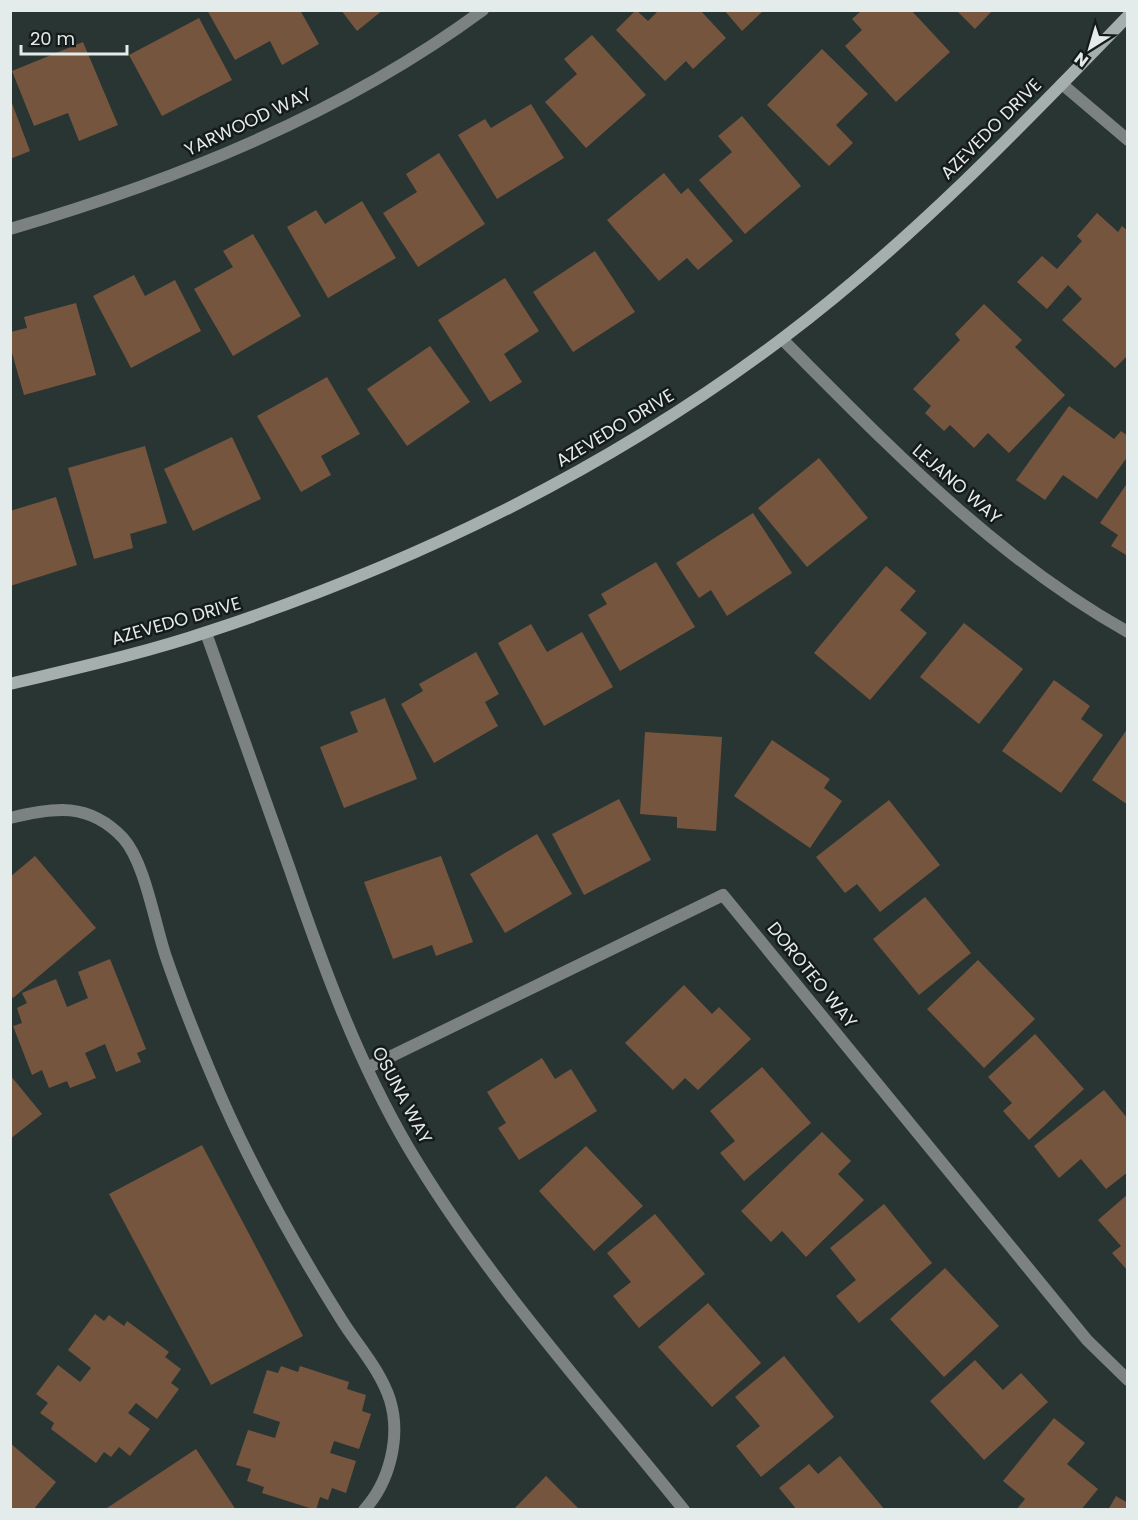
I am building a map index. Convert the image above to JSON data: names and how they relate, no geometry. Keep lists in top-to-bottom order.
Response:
{
  "streets": {
    "street": [
      "YARWOOD WAY",
      "AZEVEDO DRIVE",
      "LEJANO WAY",
      "DOROTEO WAY",
      "OSUNA WAY"
    ]
  },
  "crossings": [
    ["AZEVEDO DRIVE", "LEJANO WAY"],
    ["AZEVEDO DRIVE", "OSUNA WAY"],
    ["DOROTEO WAY", "OSUNA WAY"]
  ],
  "scale_bar": "20 m",
  "north": "bottom left"
}
